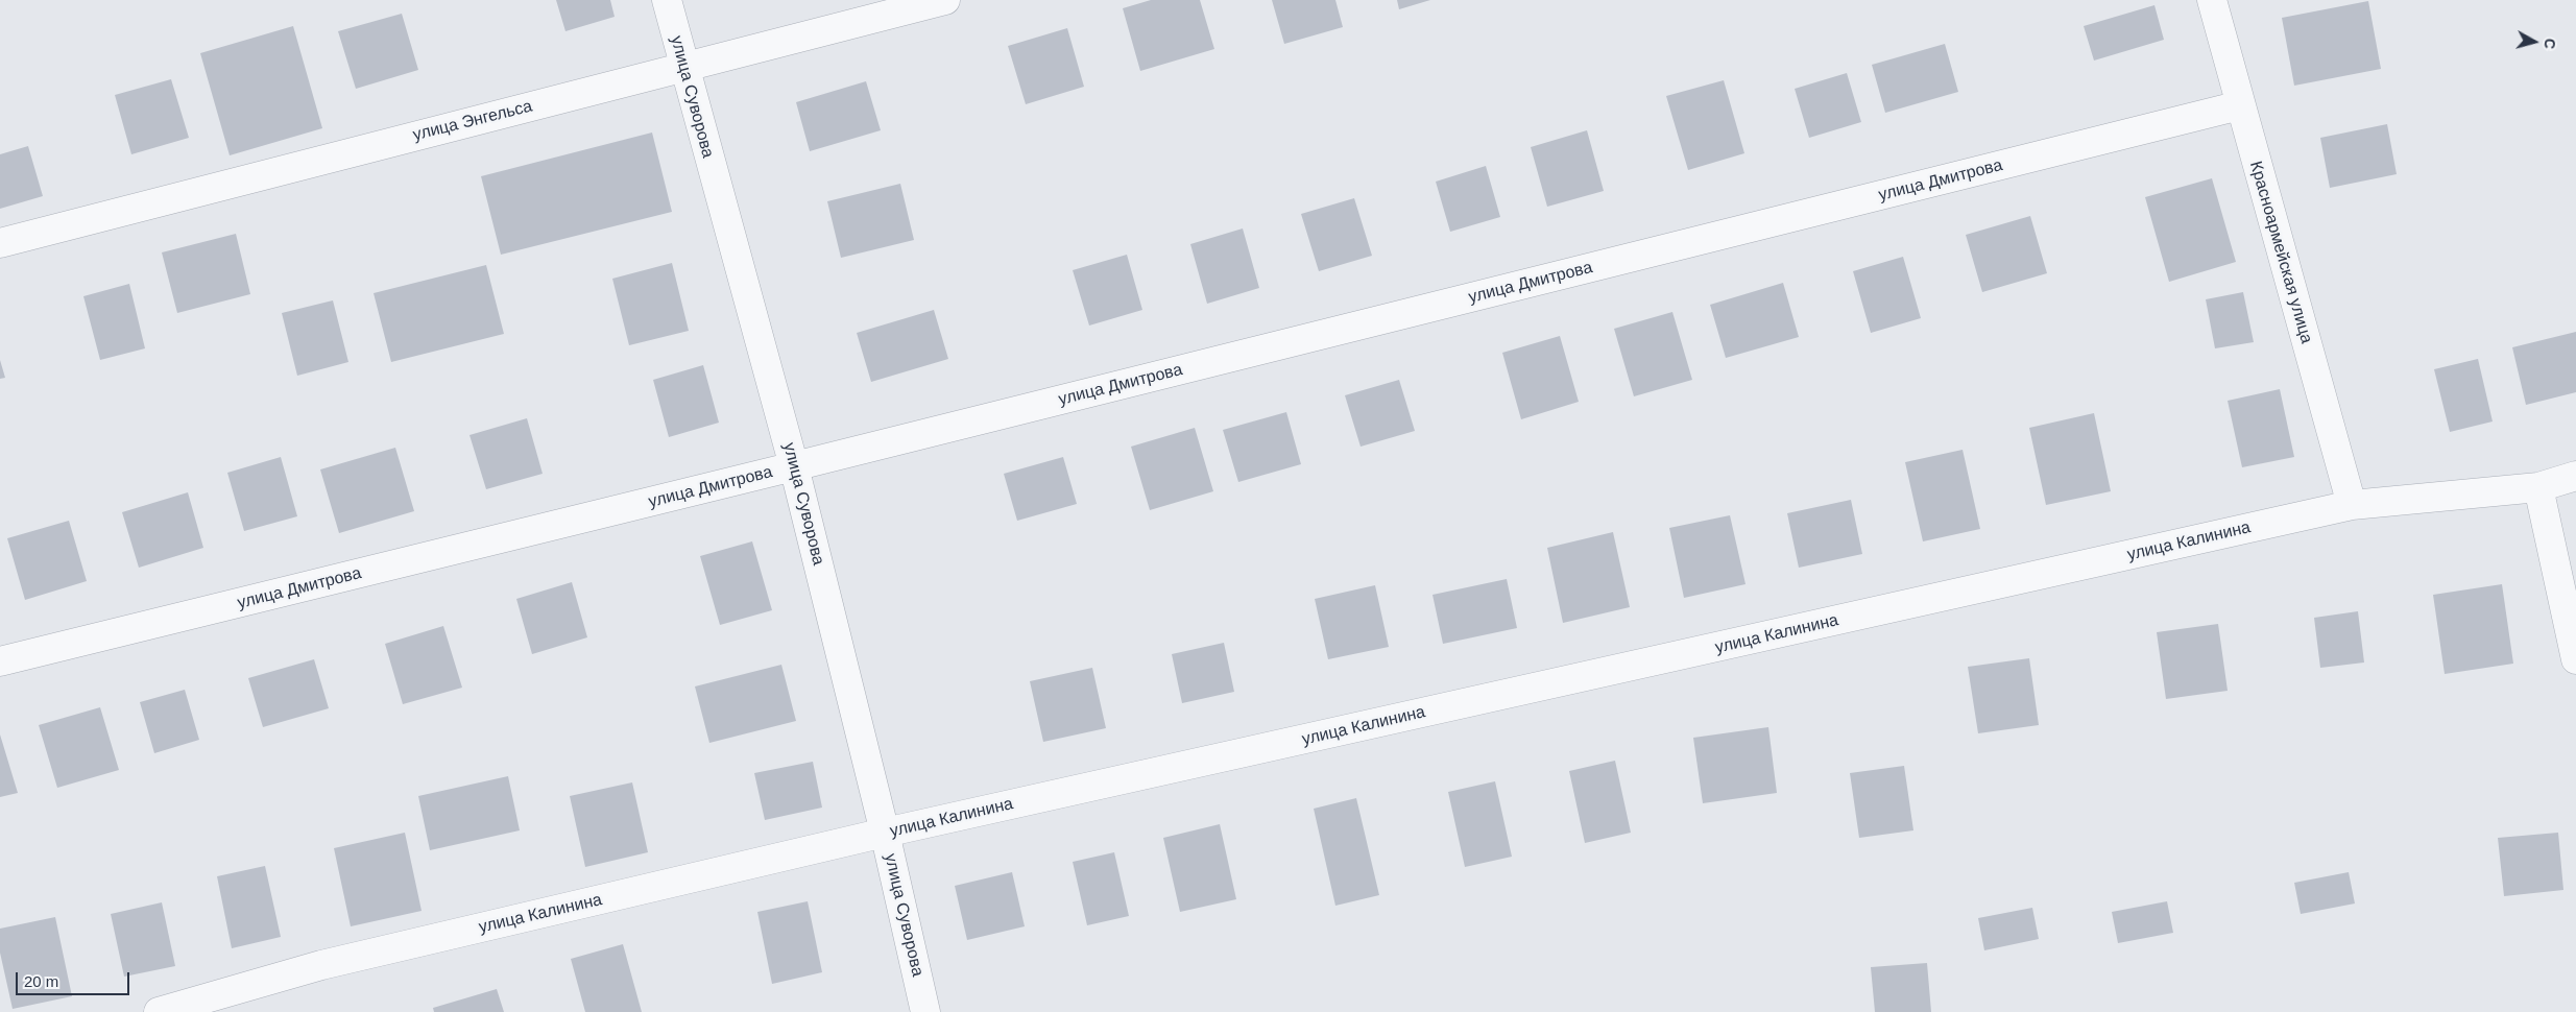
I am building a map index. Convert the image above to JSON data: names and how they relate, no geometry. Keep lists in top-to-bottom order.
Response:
{
  "streets": {
    "street": [
      "улица Суворова",
      "улица Энгельса",
      "улица Дмитрова",
      "Красноармейская улица",
      "улица Калинина"
    ]
  },
  "crossings": [
    ["улица Суворова", "улица Энгельса"],
    ["улица Суворова", "улица Дмитрова"],
    ["улица Суворова", "улица Калинина"],
    ["улица Дмитрова", "Красноармейская улица"],
    ["Красноармейская улица", "улица Калинина"]
  ],
  "scale_bar": "20 m",
  "north": "right"
}
